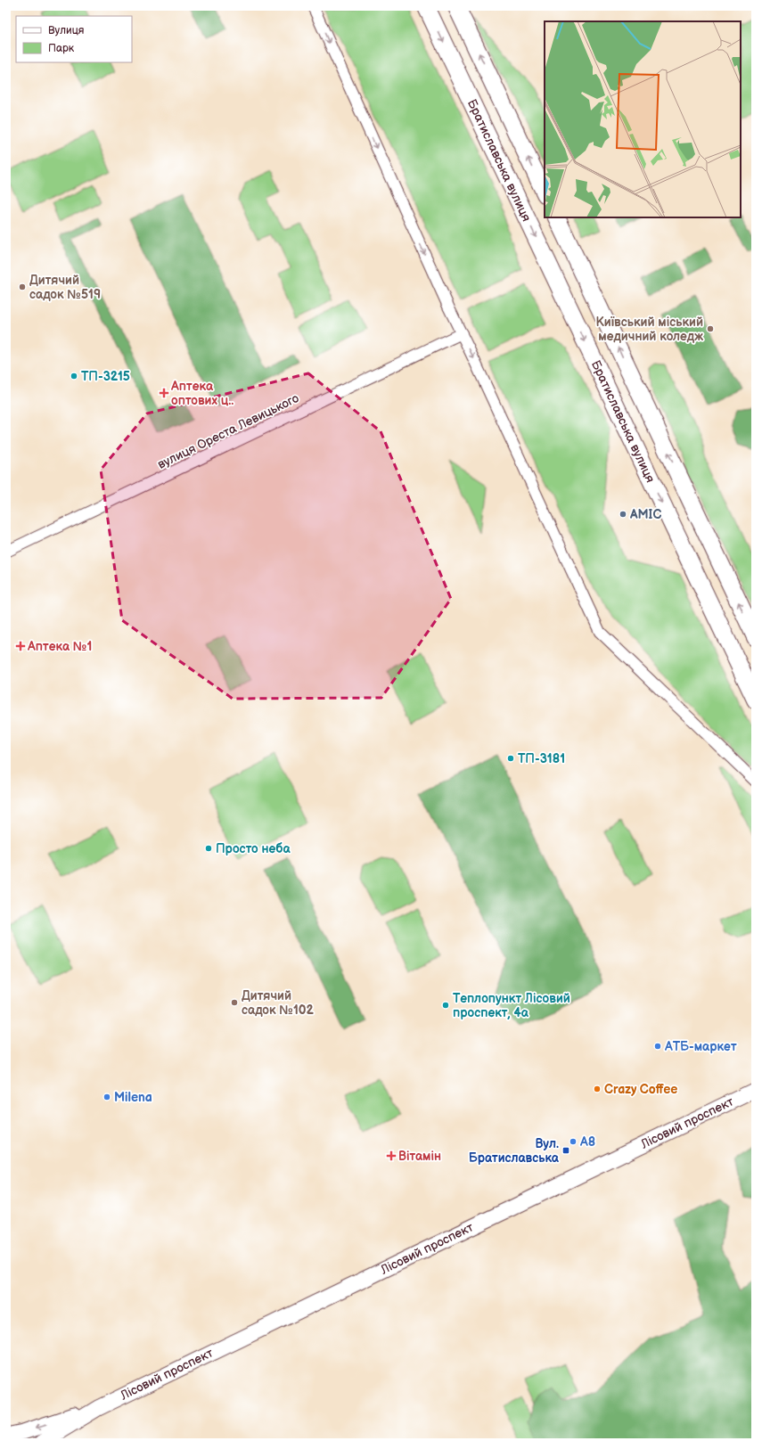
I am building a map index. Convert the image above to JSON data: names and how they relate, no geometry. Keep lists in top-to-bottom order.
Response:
{
  "streets": {
    "main road": ["Братиславська вулиця"],
    "street": ["вулиця Ореста Левицького", "Лісовий проспект"]
  },
  "places": {
    "other": [
      "Дитячий садок №519",
      "Київський міський медичний коледж",
      "ТП-3215",
      "AMIC",
      "ТП-3181",
      "Просто неба",
      "Дитячий садок №102",
      "Теплопункт Лісовий проспект, 4а",
      "АТБ-маркет",
      "Crazy Coffee",
      "Milena",
      "А8"
    ],
    "health": ["Аптека оптових ц..", "Аптека №1", "Вітамін"],
    "transit": ["Вул. Братиславська"]
  },
  "legend": ["Вулиця", "Парк"]
}
